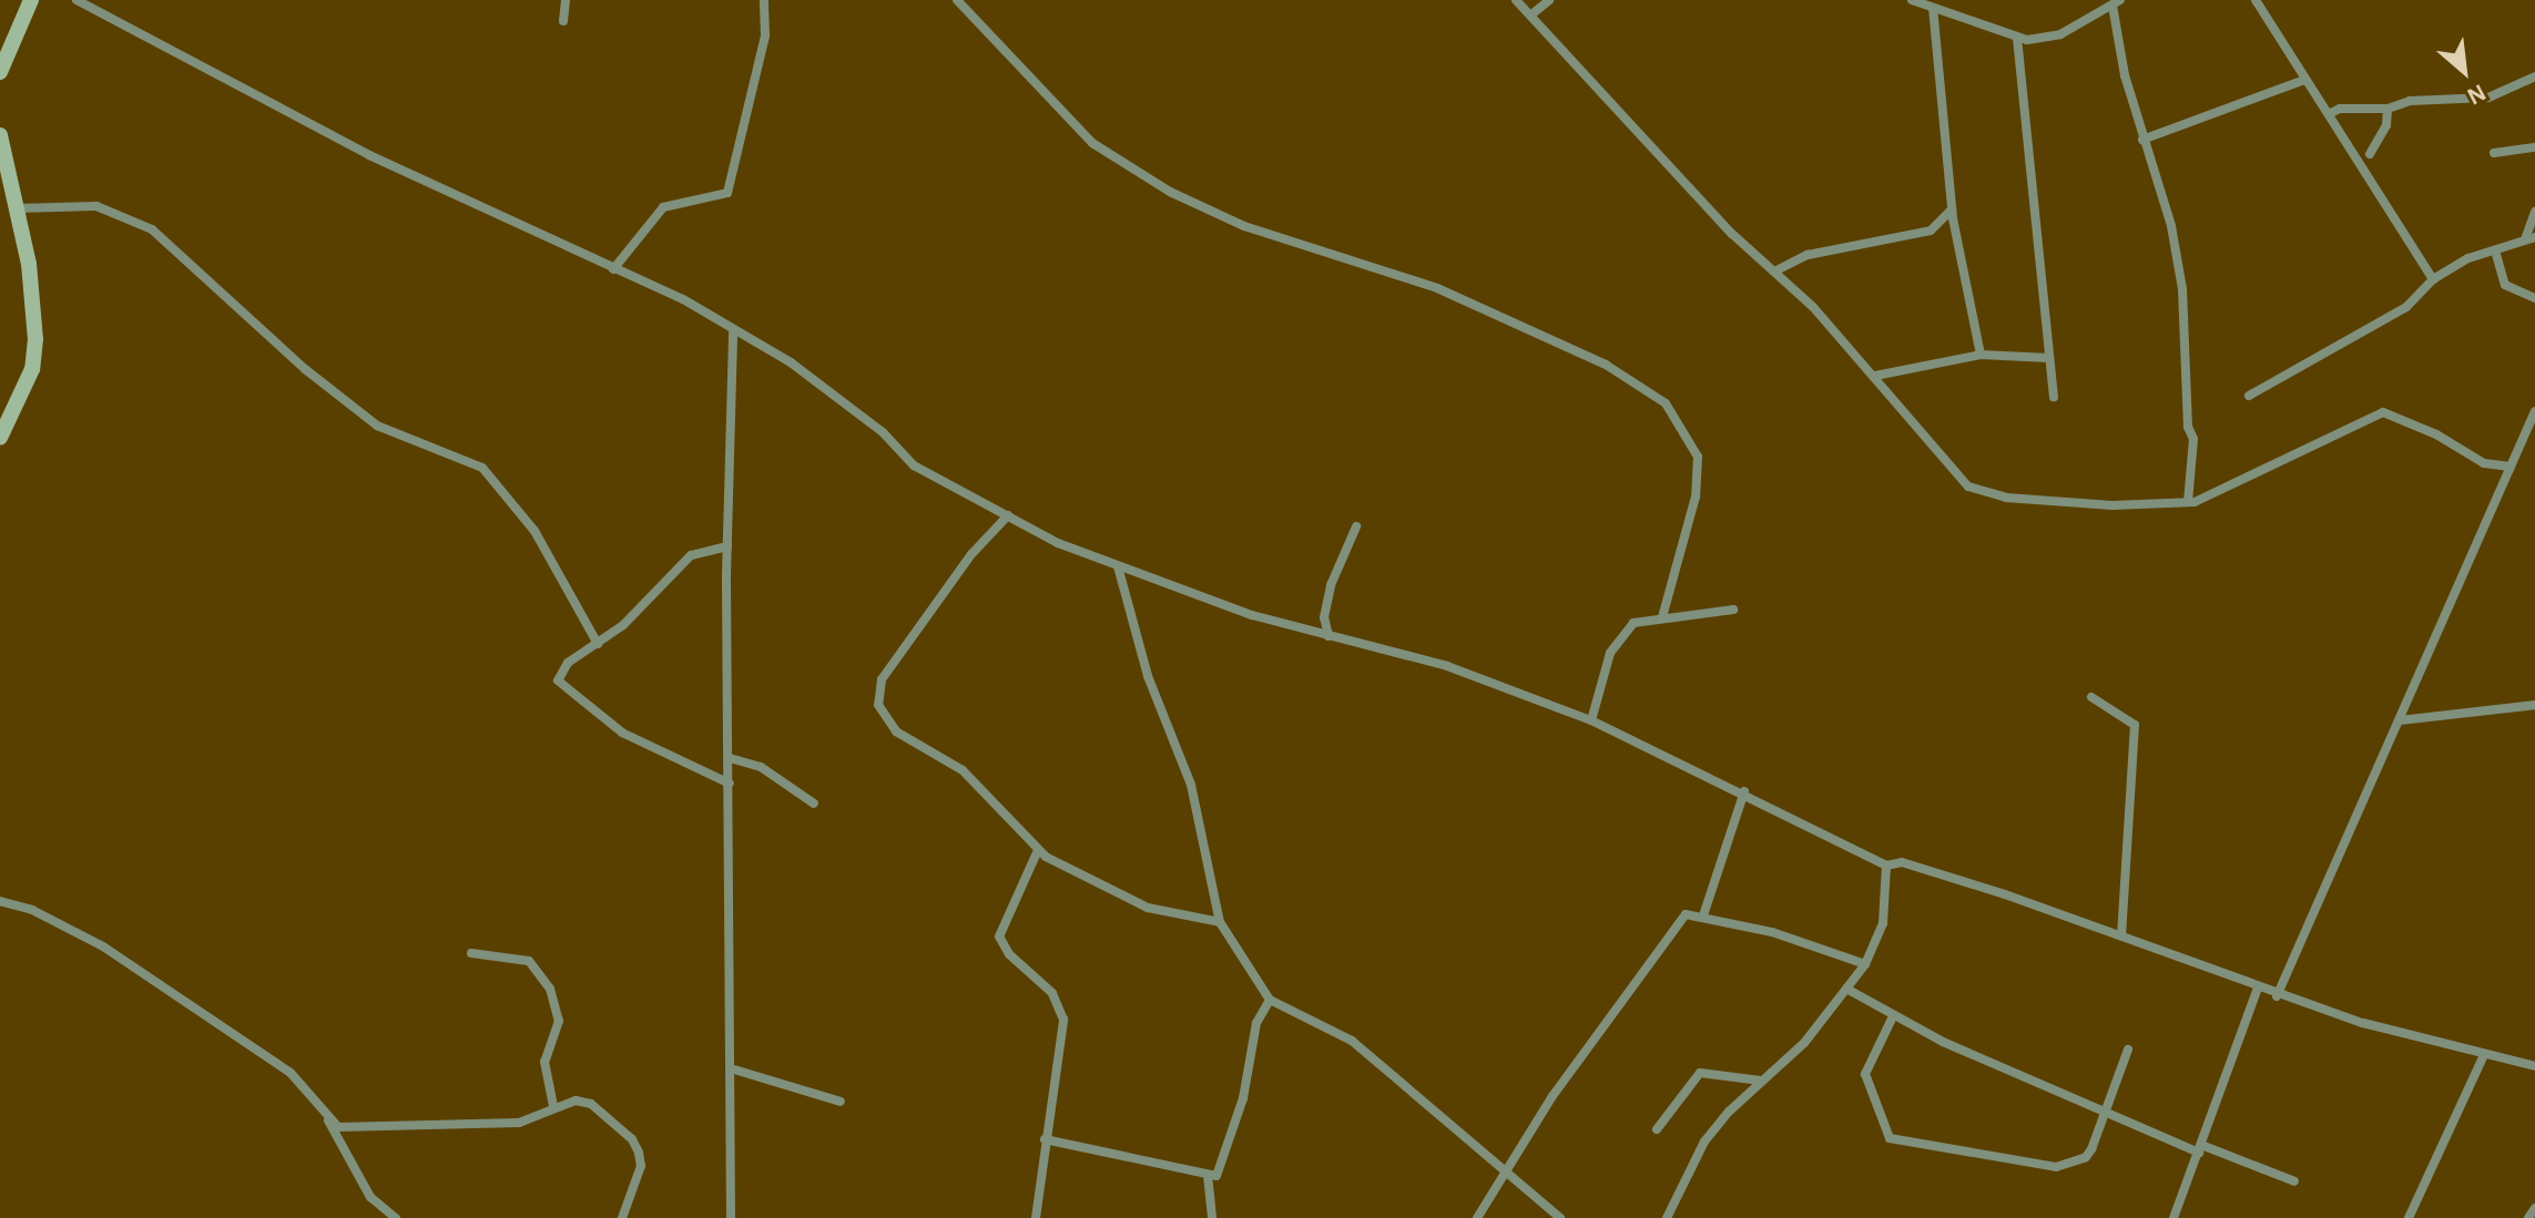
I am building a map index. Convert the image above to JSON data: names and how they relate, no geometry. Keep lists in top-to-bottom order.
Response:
{
  "north": "bottom right"
}
